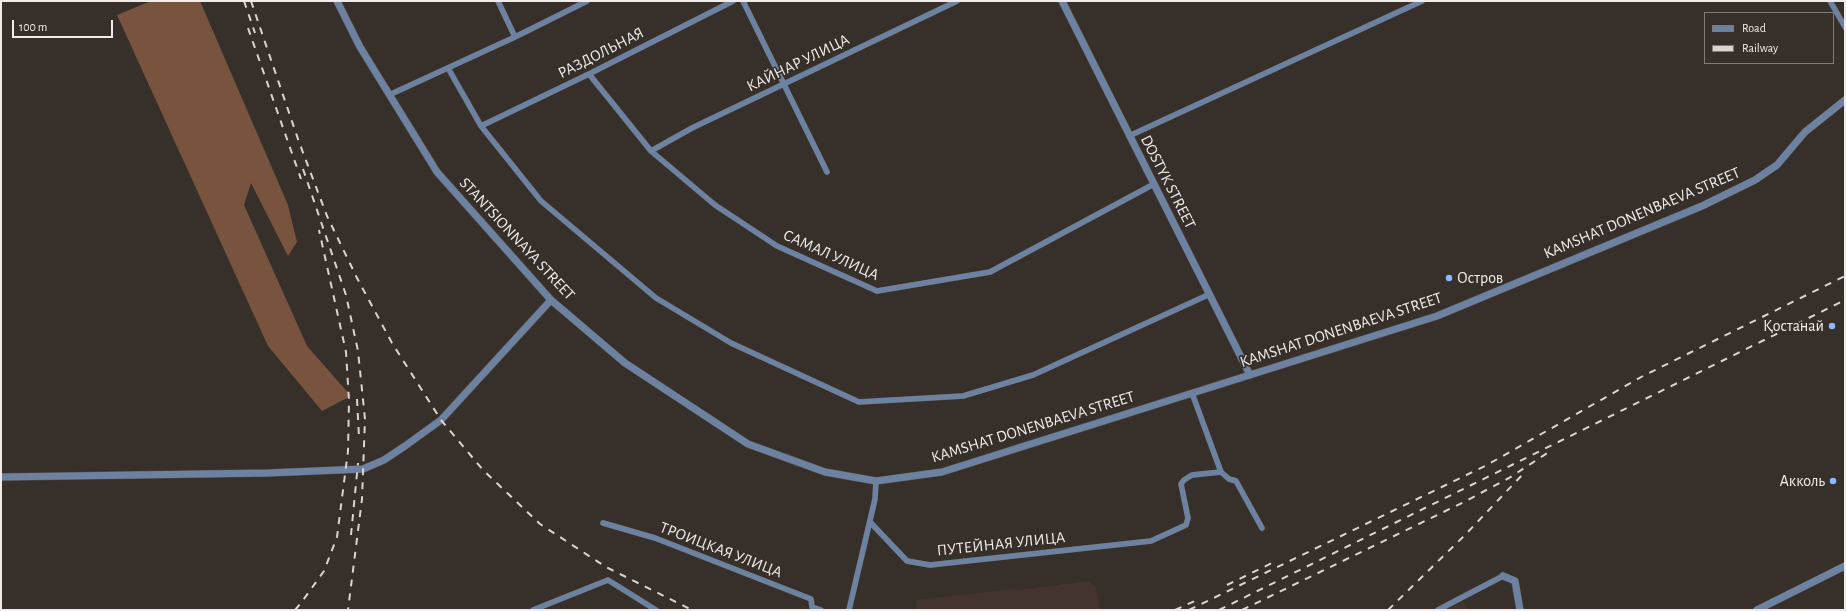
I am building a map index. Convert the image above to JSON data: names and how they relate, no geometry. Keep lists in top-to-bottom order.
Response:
{
  "streets": {
    "street": [
      "РАЗДОЛЬНАЯ",
      "КАЙНАР УЛИЦА",
      "DOSTYK STREET",
      "KAMSHAT DONENBAEVA STREET",
      "STANTSIONNAYA STREET",
      "САМАЛ УЛИЦА",
      "ПУТЕЙНАЯ УЛИЦА",
      "ТРОИЦКАЯ УЛИЦА"
    ]
  },
  "crossings": [
    ["РАЗДОЛЬНАЯ", "САМАЛ УЛИЦА"],
    ["КАЙНАР УЛИЦА", "САМАЛ УЛИЦА"],
    ["DOSTYK STREET", "KAMSHAT DONENBAEVA STREET"],
    ["DOSTYK STREET", "САМАЛ УЛИЦА"],
    ["KAMSHAT DONENBAEVA STREET", "STANTSIONNAYA STREET"]
  ],
  "places": ["Остров", "Қостанай", "Акколь"],
  "legend": ["Road", "Railway"],
  "scale_bar": "100 m"
}
